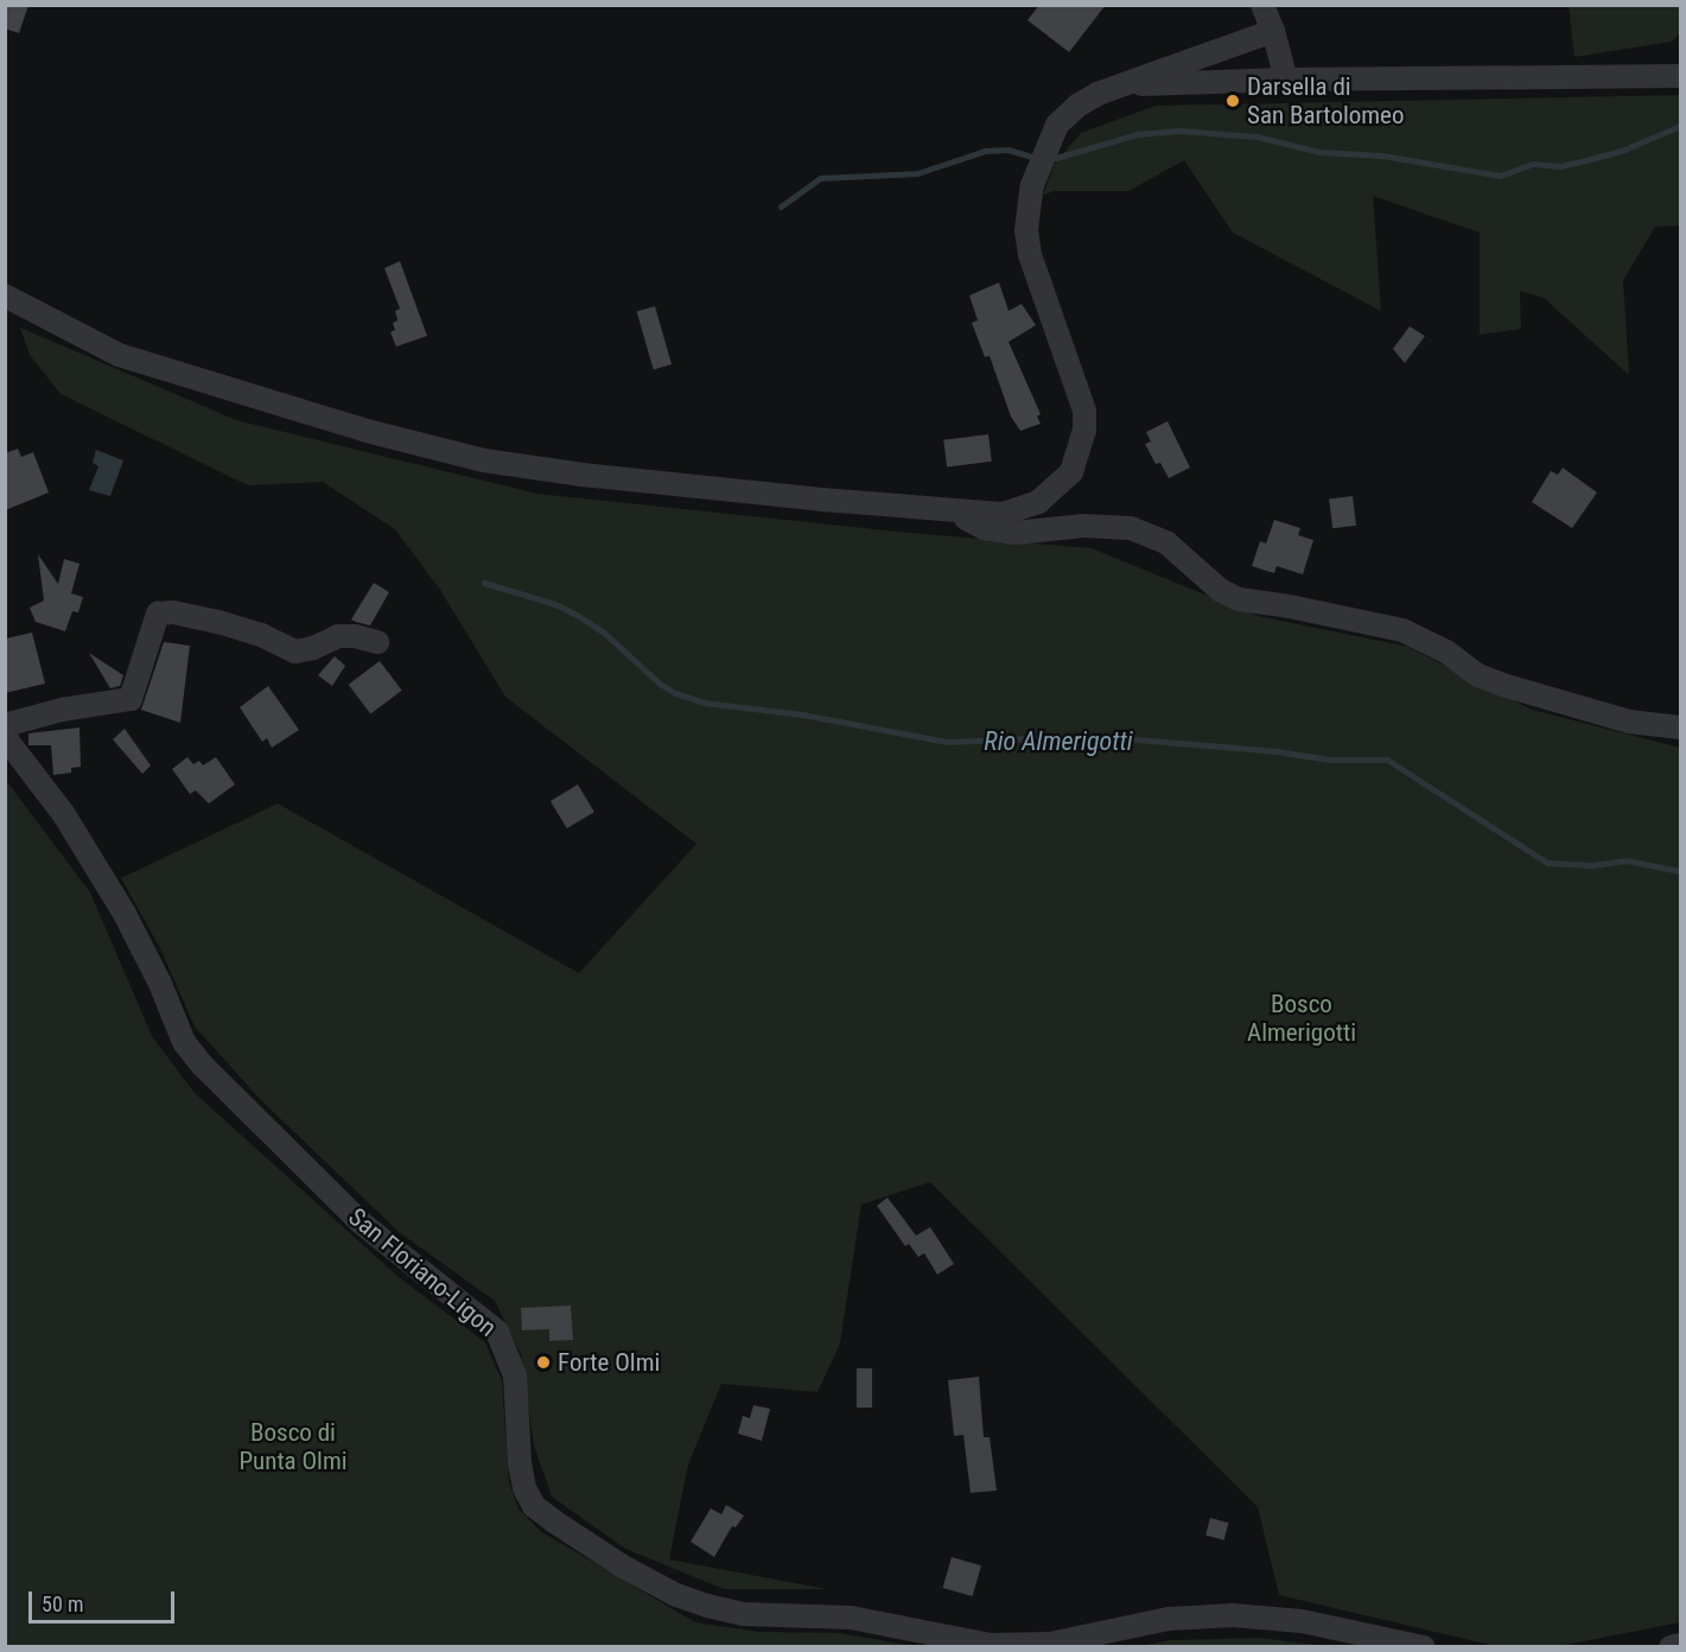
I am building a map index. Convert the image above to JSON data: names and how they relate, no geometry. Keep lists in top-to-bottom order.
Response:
{
  "streets": {
    "street": ["San Floriano-Ligon"]
  },
  "water": ["Rio Almerigotti"],
  "parks": ["Bosco Almerigotti", "Bosco di Punta Olmi"],
  "places": ["Darsella di San Bartolomeo", "Forte Olmi"],
  "scale_bar": "50 m"
}
